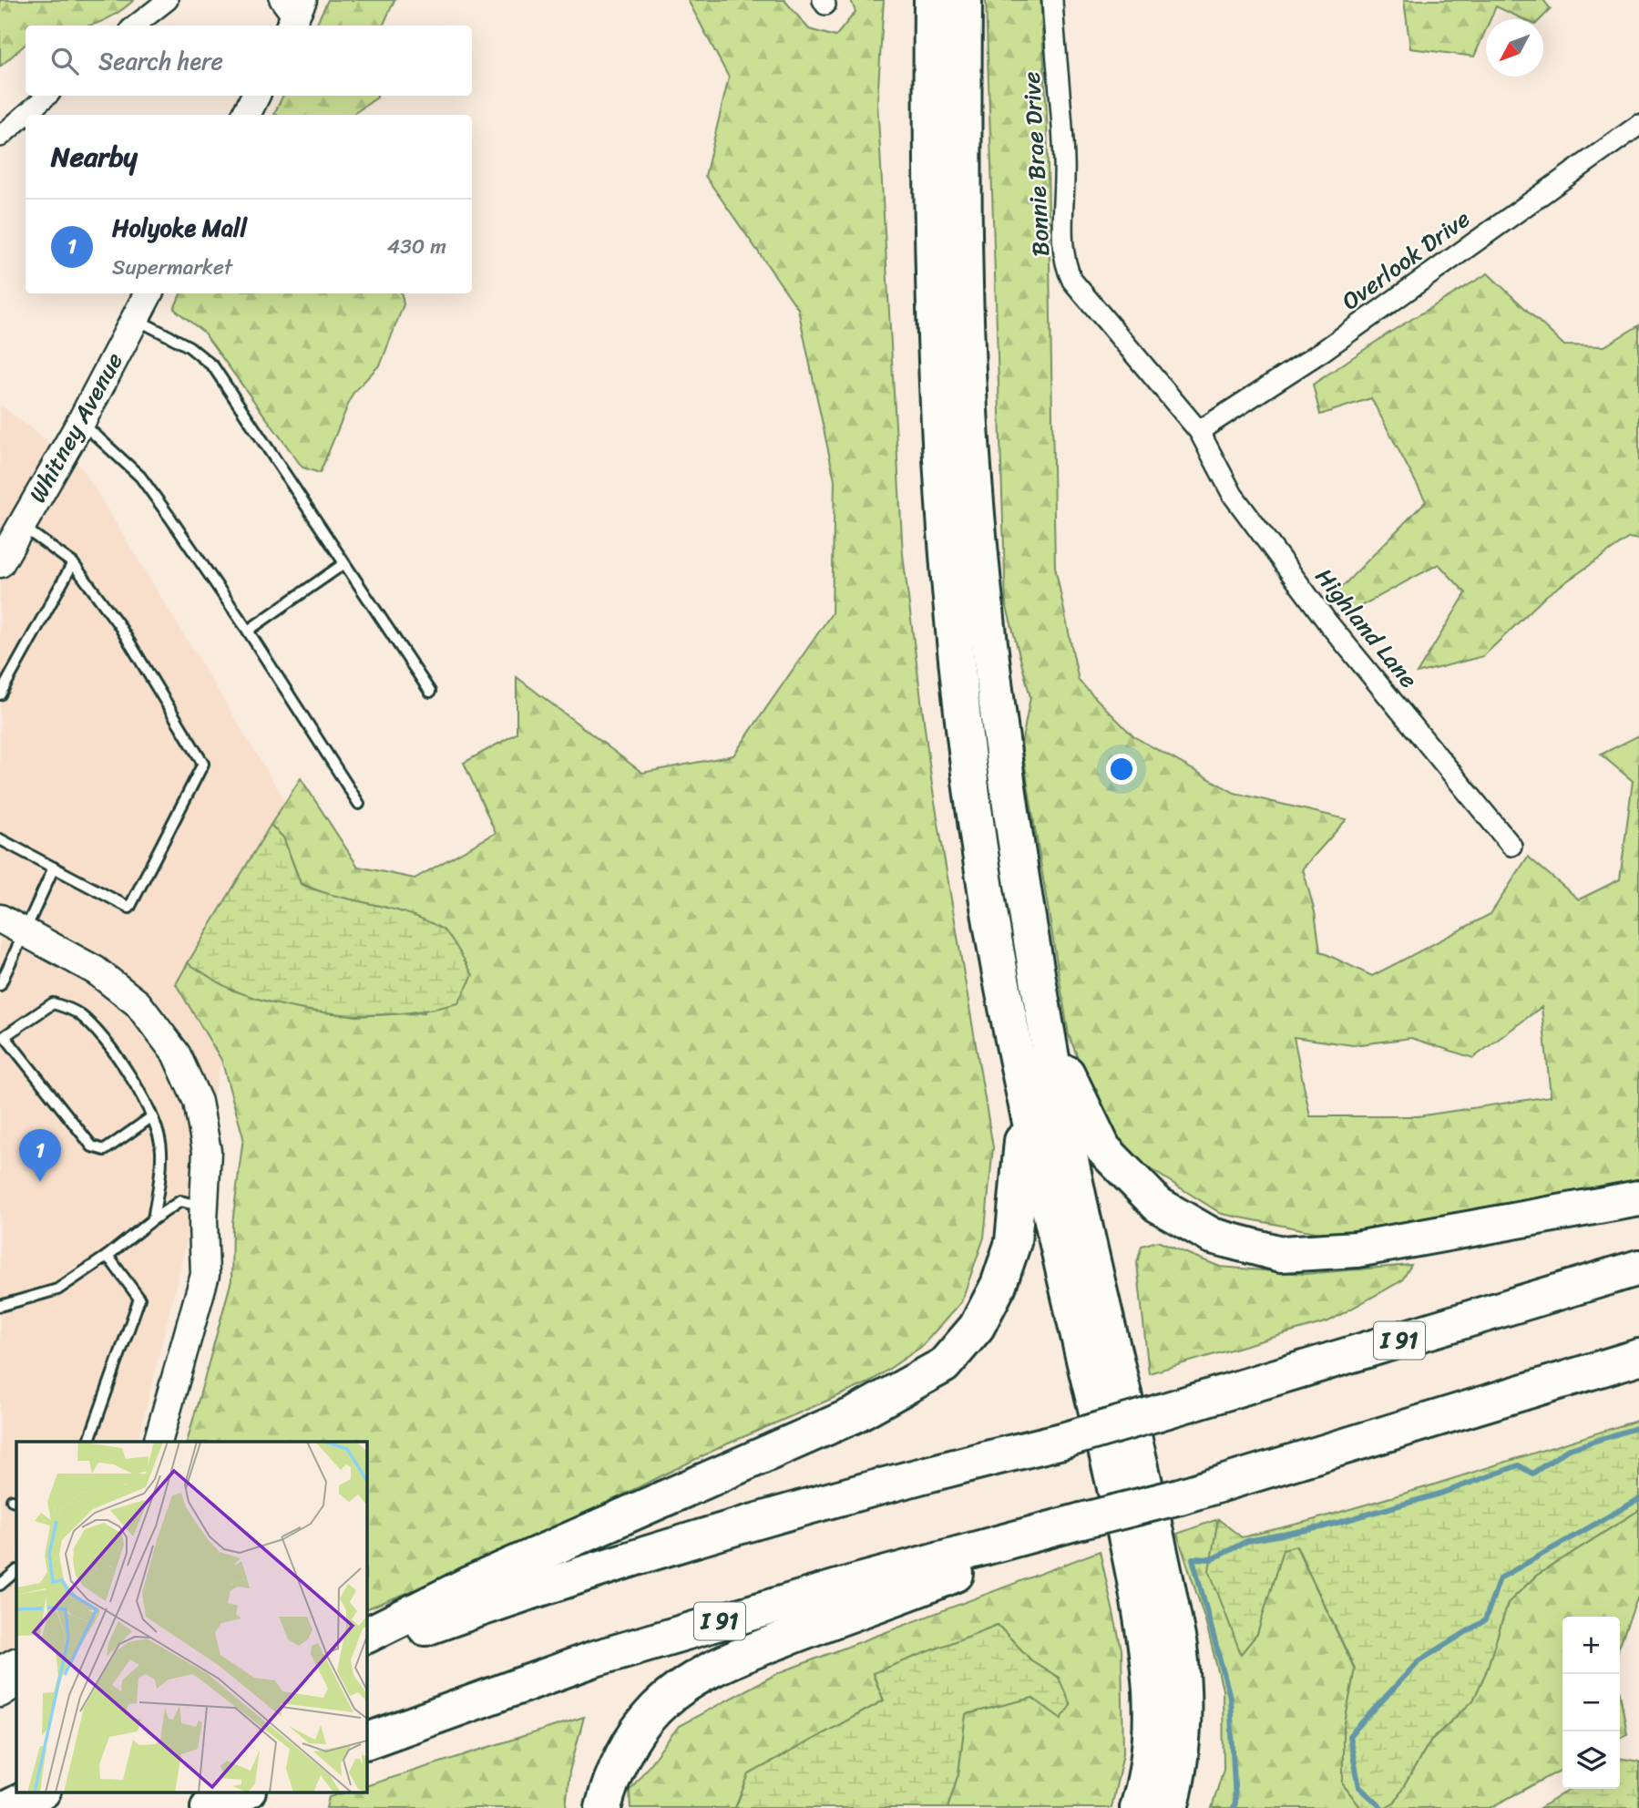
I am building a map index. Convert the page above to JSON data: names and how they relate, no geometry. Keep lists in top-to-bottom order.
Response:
{
  "streets": {
    "highway": ["I 91"],
    "main road": ["Whitney Avenue"],
    "street": ["Bonnie Brae Drive", "Overlook Drive", "Highland Lane"]
  },
  "crossings": [
    ["Bonnie Brae Drive", "Overlook Drive"],
    ["Bonnie Brae Drive", "Highland Lane"],
    ["Overlook Drive", "Highland Lane"]
  ],
  "north": "bottom left",
  "page": {
    "search": "Search here",
    "heading": "Nearby",
    "list": [
      {
        "mark": "1",
        "name": "Holyoke Mall",
        "note": "Supermarket",
        "value": "430 m"
      }
    ],
    "pins": "1",
    "map_buttons": ["+", "−"]
  }
}
